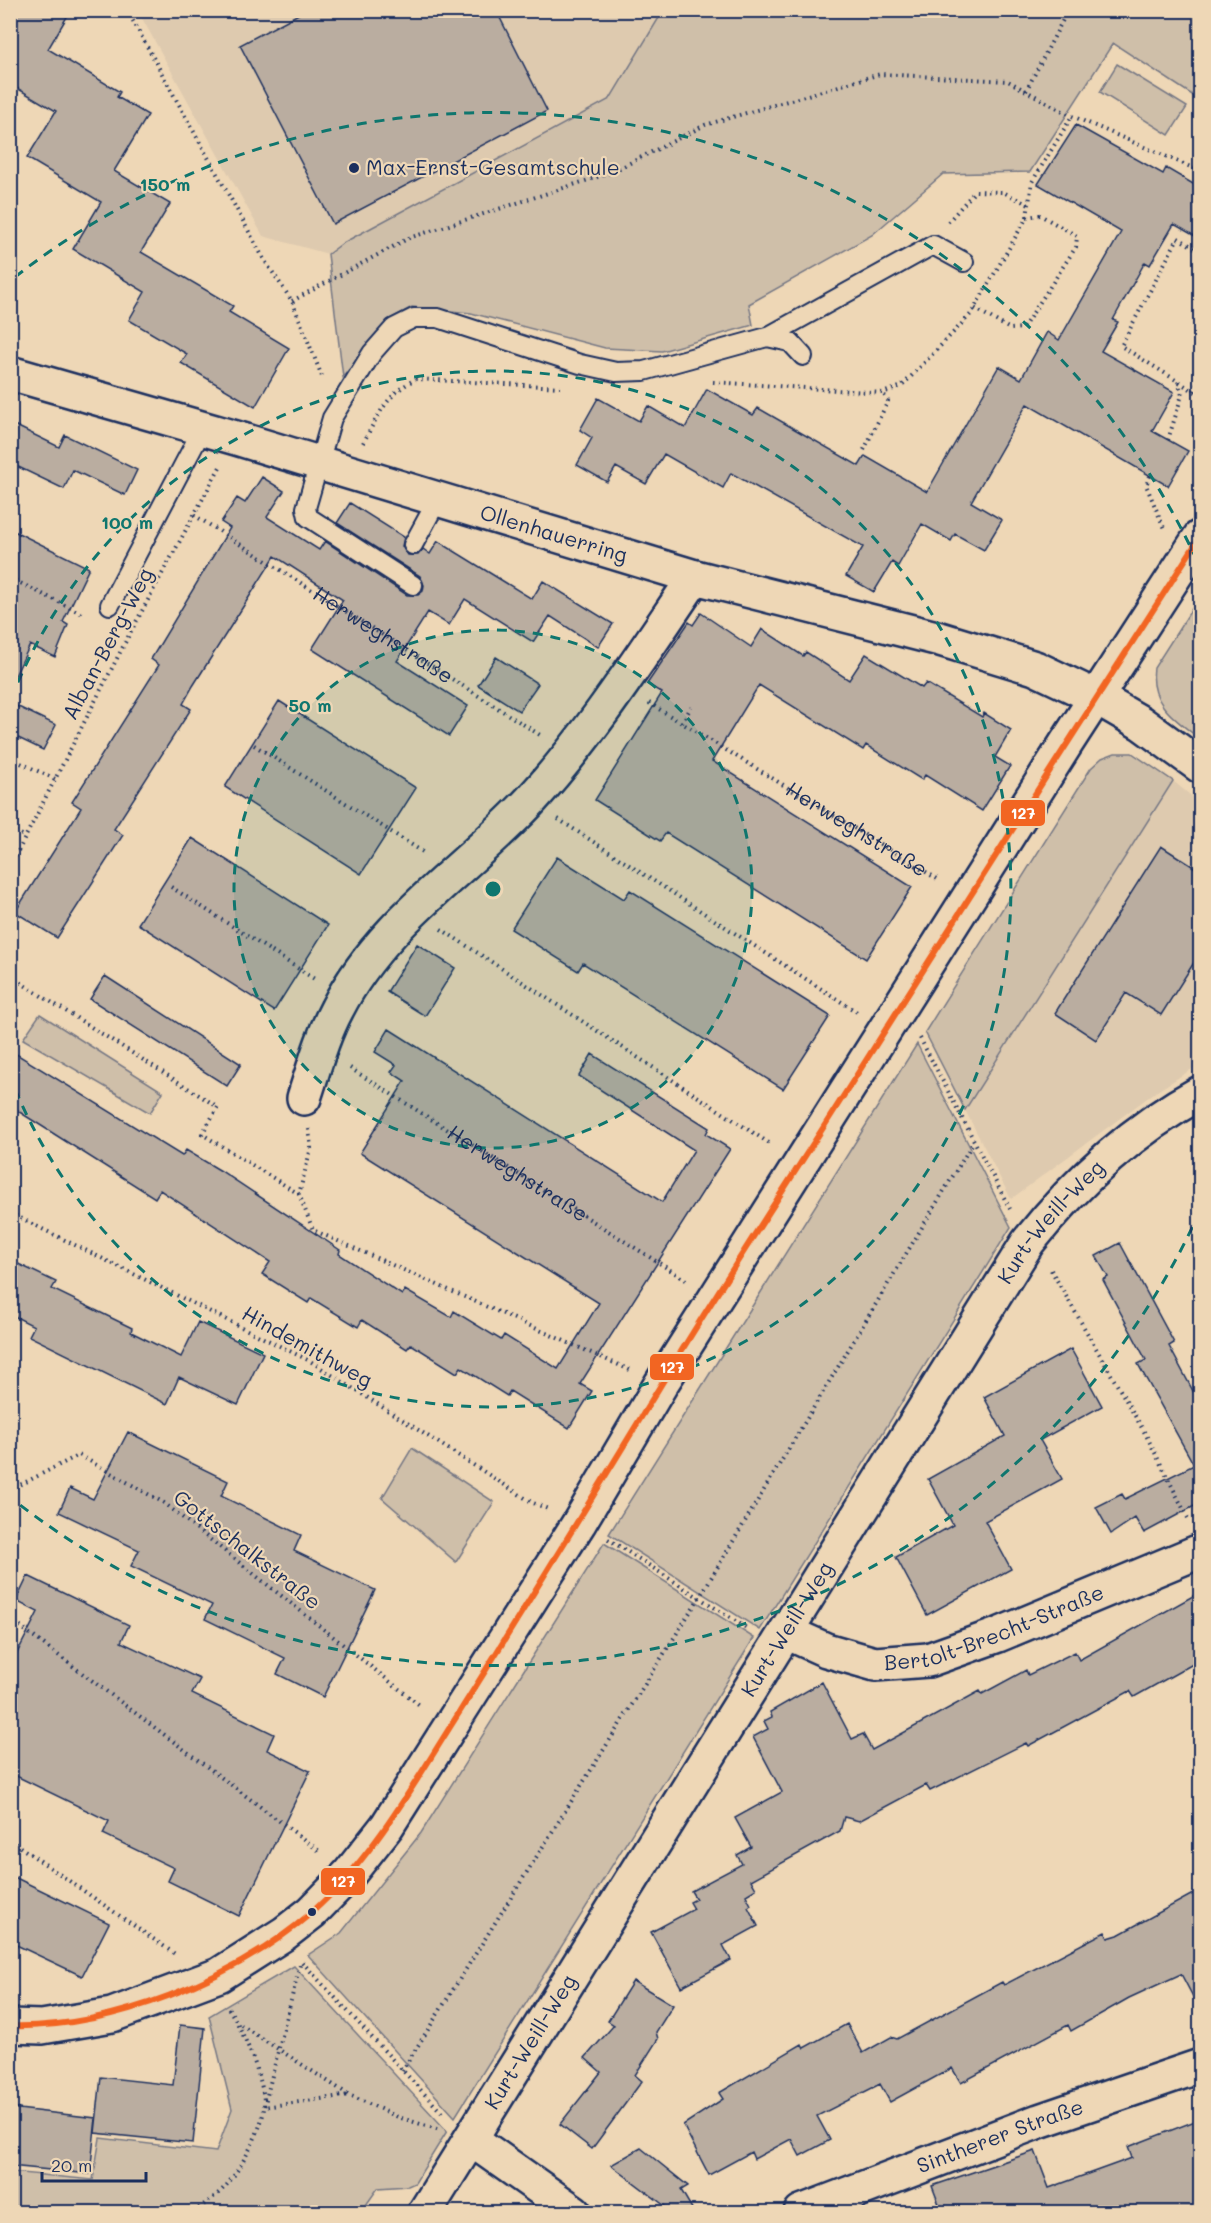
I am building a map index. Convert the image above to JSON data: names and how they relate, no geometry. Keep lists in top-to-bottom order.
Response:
{
  "streets": {
    "street": [
      "Ollenhauerring",
      "Kurt-Weill-Weg",
      "Bertolt-Brecht-Straße",
      "Sintherer Straße"
    ],
    "path": [
      "Herweghstraße",
      "Alban-Berg-Weg",
      "Hindemithweg",
      "Gottschalkstraße"
    ]
  },
  "crossings": [
    ["Ollenhauerring", "Alban-Berg-Weg"],
    ["Herweghstraße", "Alban-Berg-Weg"],
    ["Kurt-Weill-Weg", "Hindemithweg"],
    ["Kurt-Weill-Weg", "Bertolt-Brecht-Straße"],
    ["Hindemithweg", "Bertolt-Brecht-Straße"]
  ],
  "places": ["Max-Ernst-Gesamtschule"],
  "lines": ["transit line 127"],
  "scale_bar": "20 m",
  "rings": ["150 m", "100 m", "50 m"]
}
